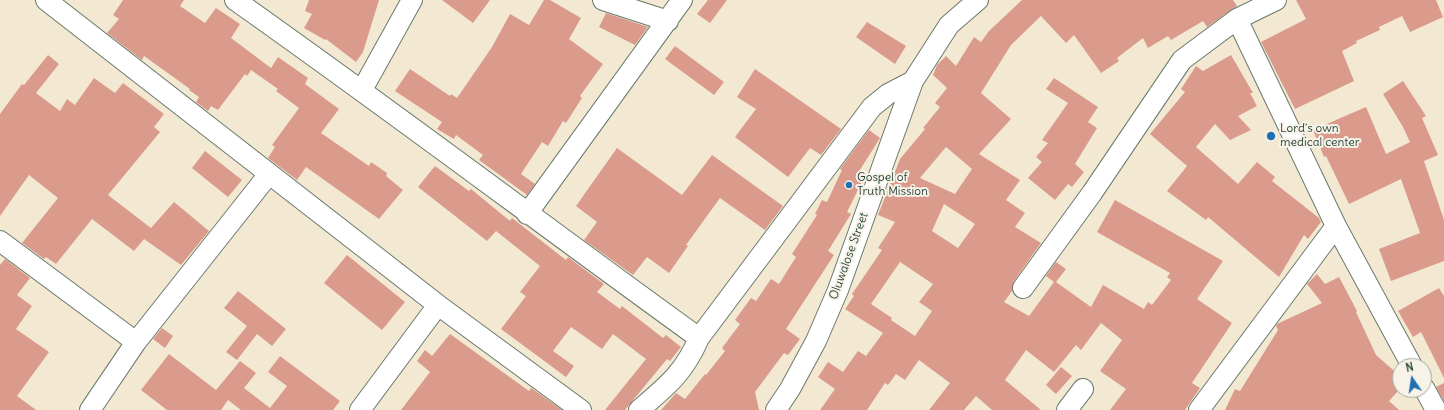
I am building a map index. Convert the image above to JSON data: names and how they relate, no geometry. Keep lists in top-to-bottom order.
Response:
{
  "streets": {
    "street": ["Oluwalose Street"]
  },
  "places": ["Lord's own medical center", "Gospel of Truth Mission"],
  "north": "top"
}
